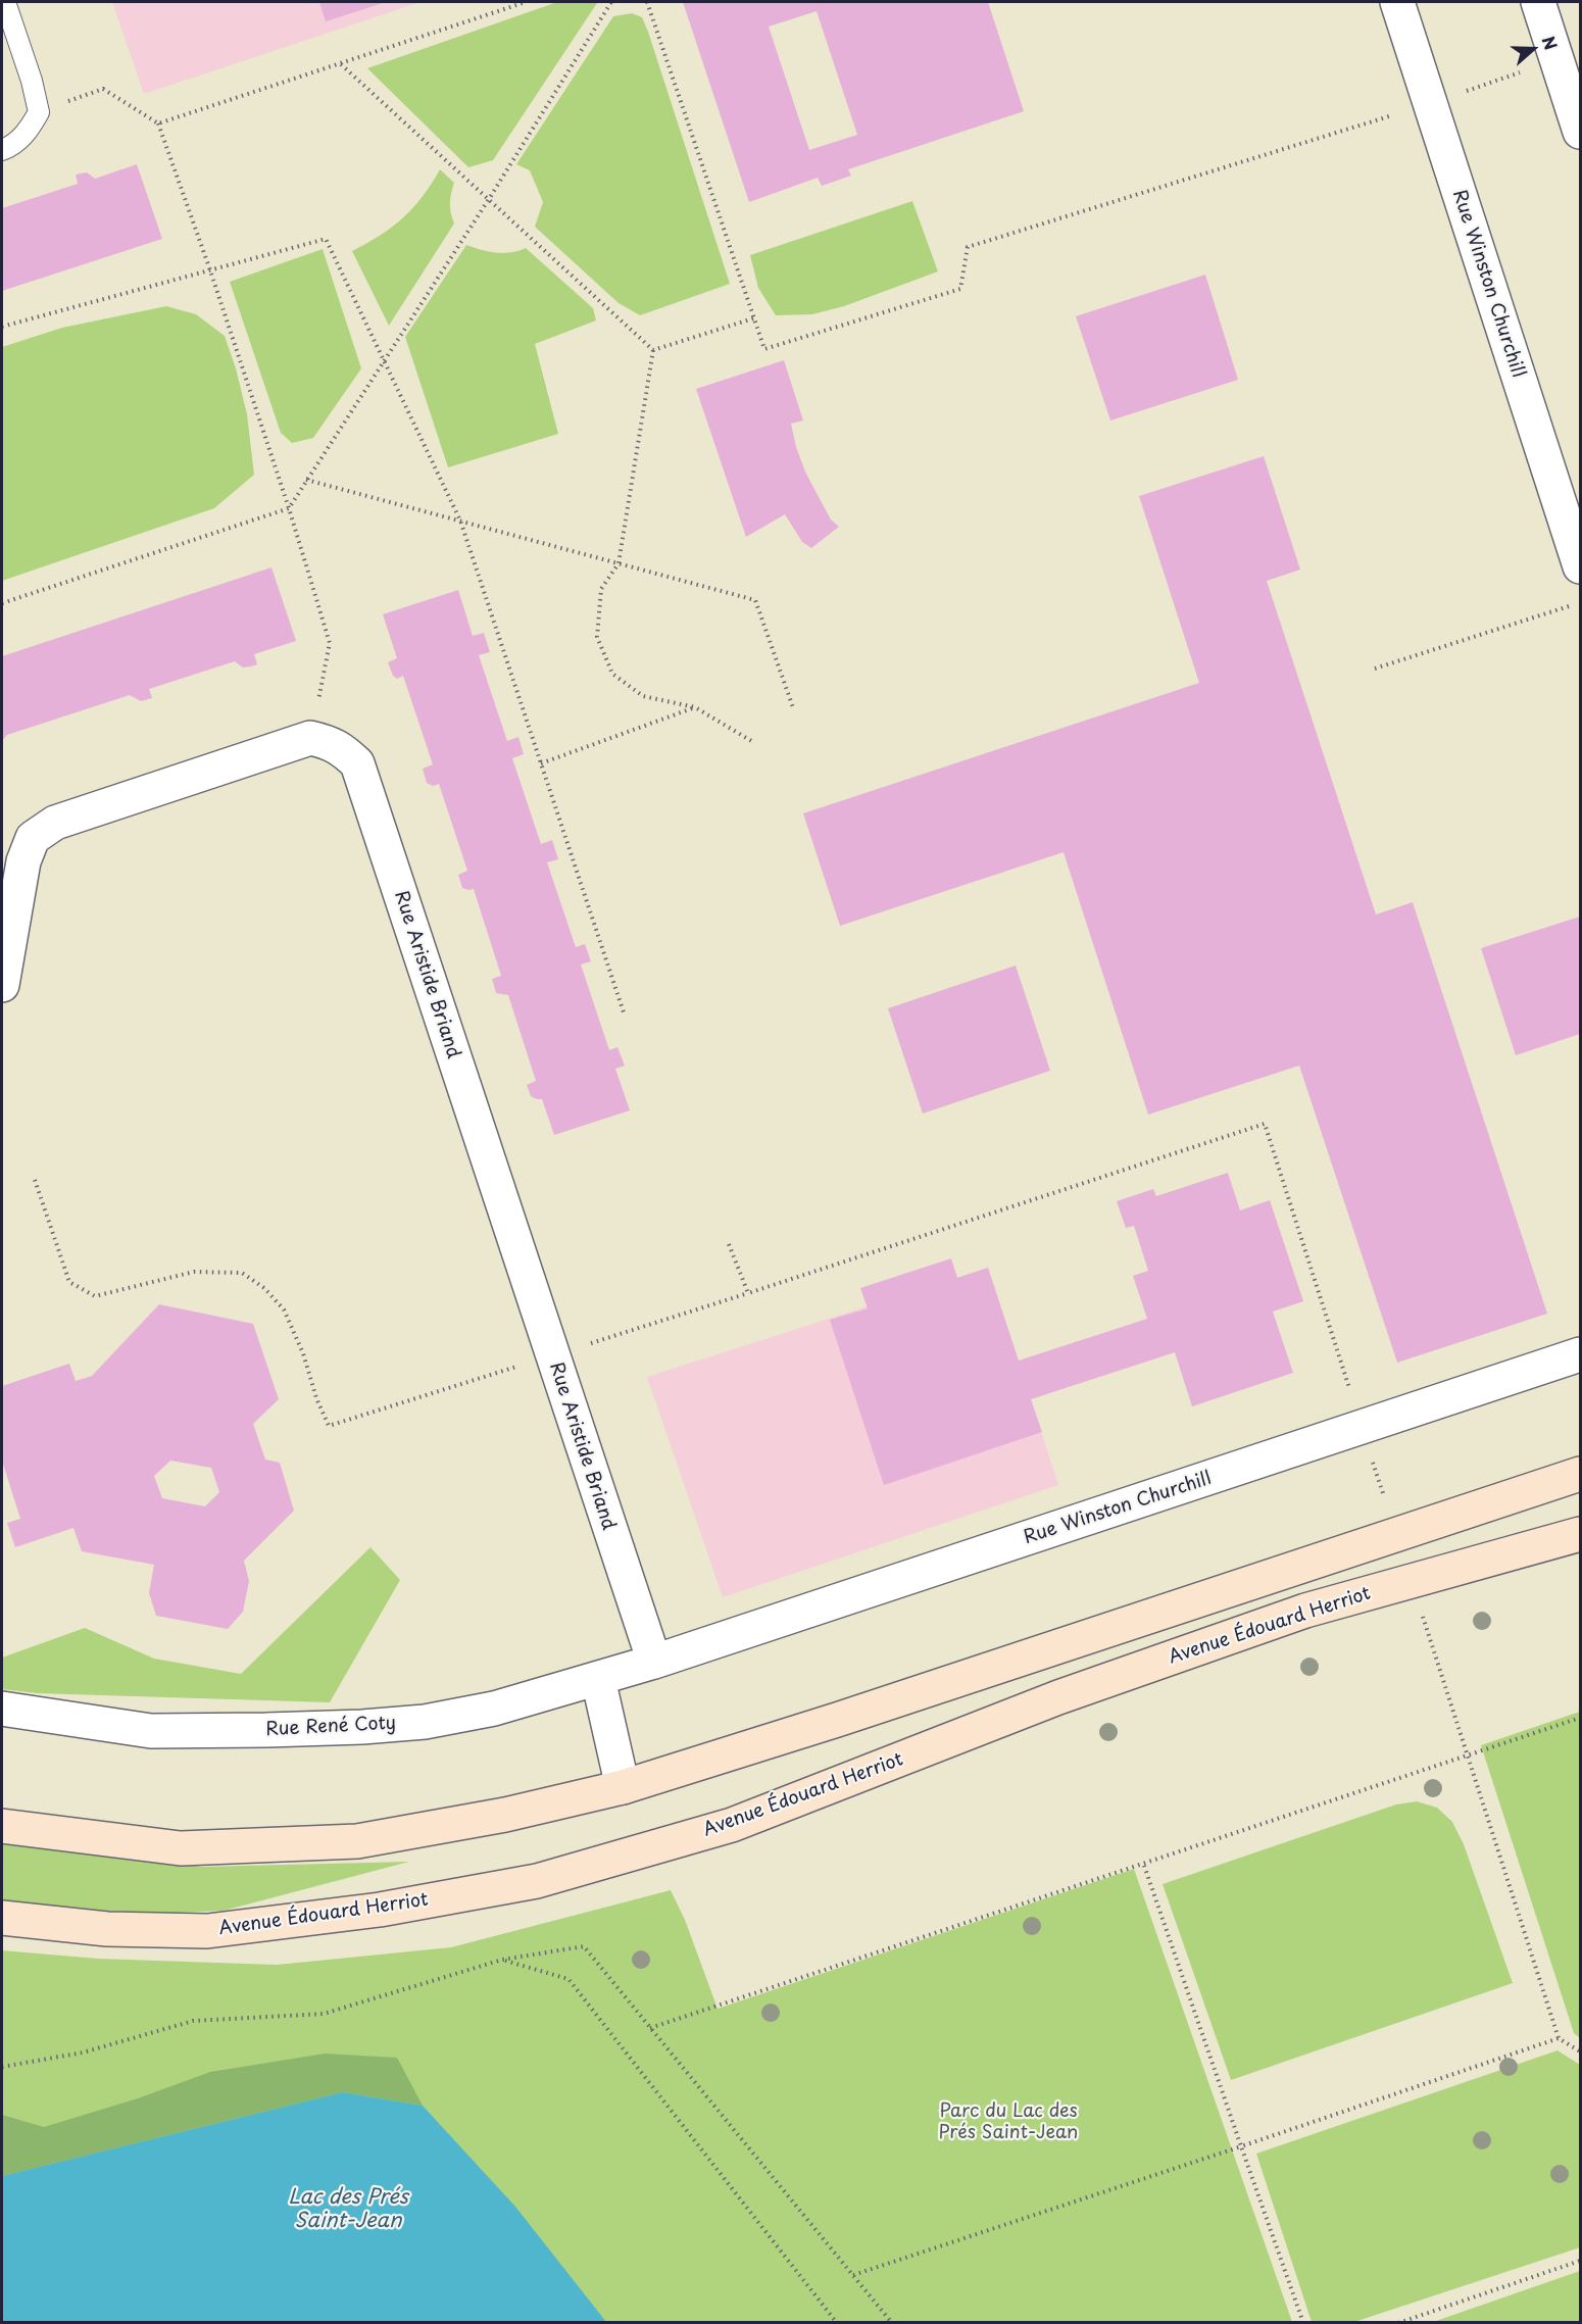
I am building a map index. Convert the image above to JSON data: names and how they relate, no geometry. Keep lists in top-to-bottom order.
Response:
{
  "streets": {
    "main road": ["Avenue Édouard Herriot"],
    "street": ["Rue Winston Churchill", "Rue Aristide Briand", "Rue René Coty"]
  },
  "crossings": [
    ["Rue Winston Churchill", "Rue Aristide Briand"],
    ["Rue Winston Churchill", "Rue René Coty"],
    ["Rue Aristide Briand", "Rue René Coty"]
  ],
  "water": ["Lac des Prés Saint-Jean"],
  "parks": ["Parc du Lac des Prés Saint-Jean"],
  "north": "right"
}
